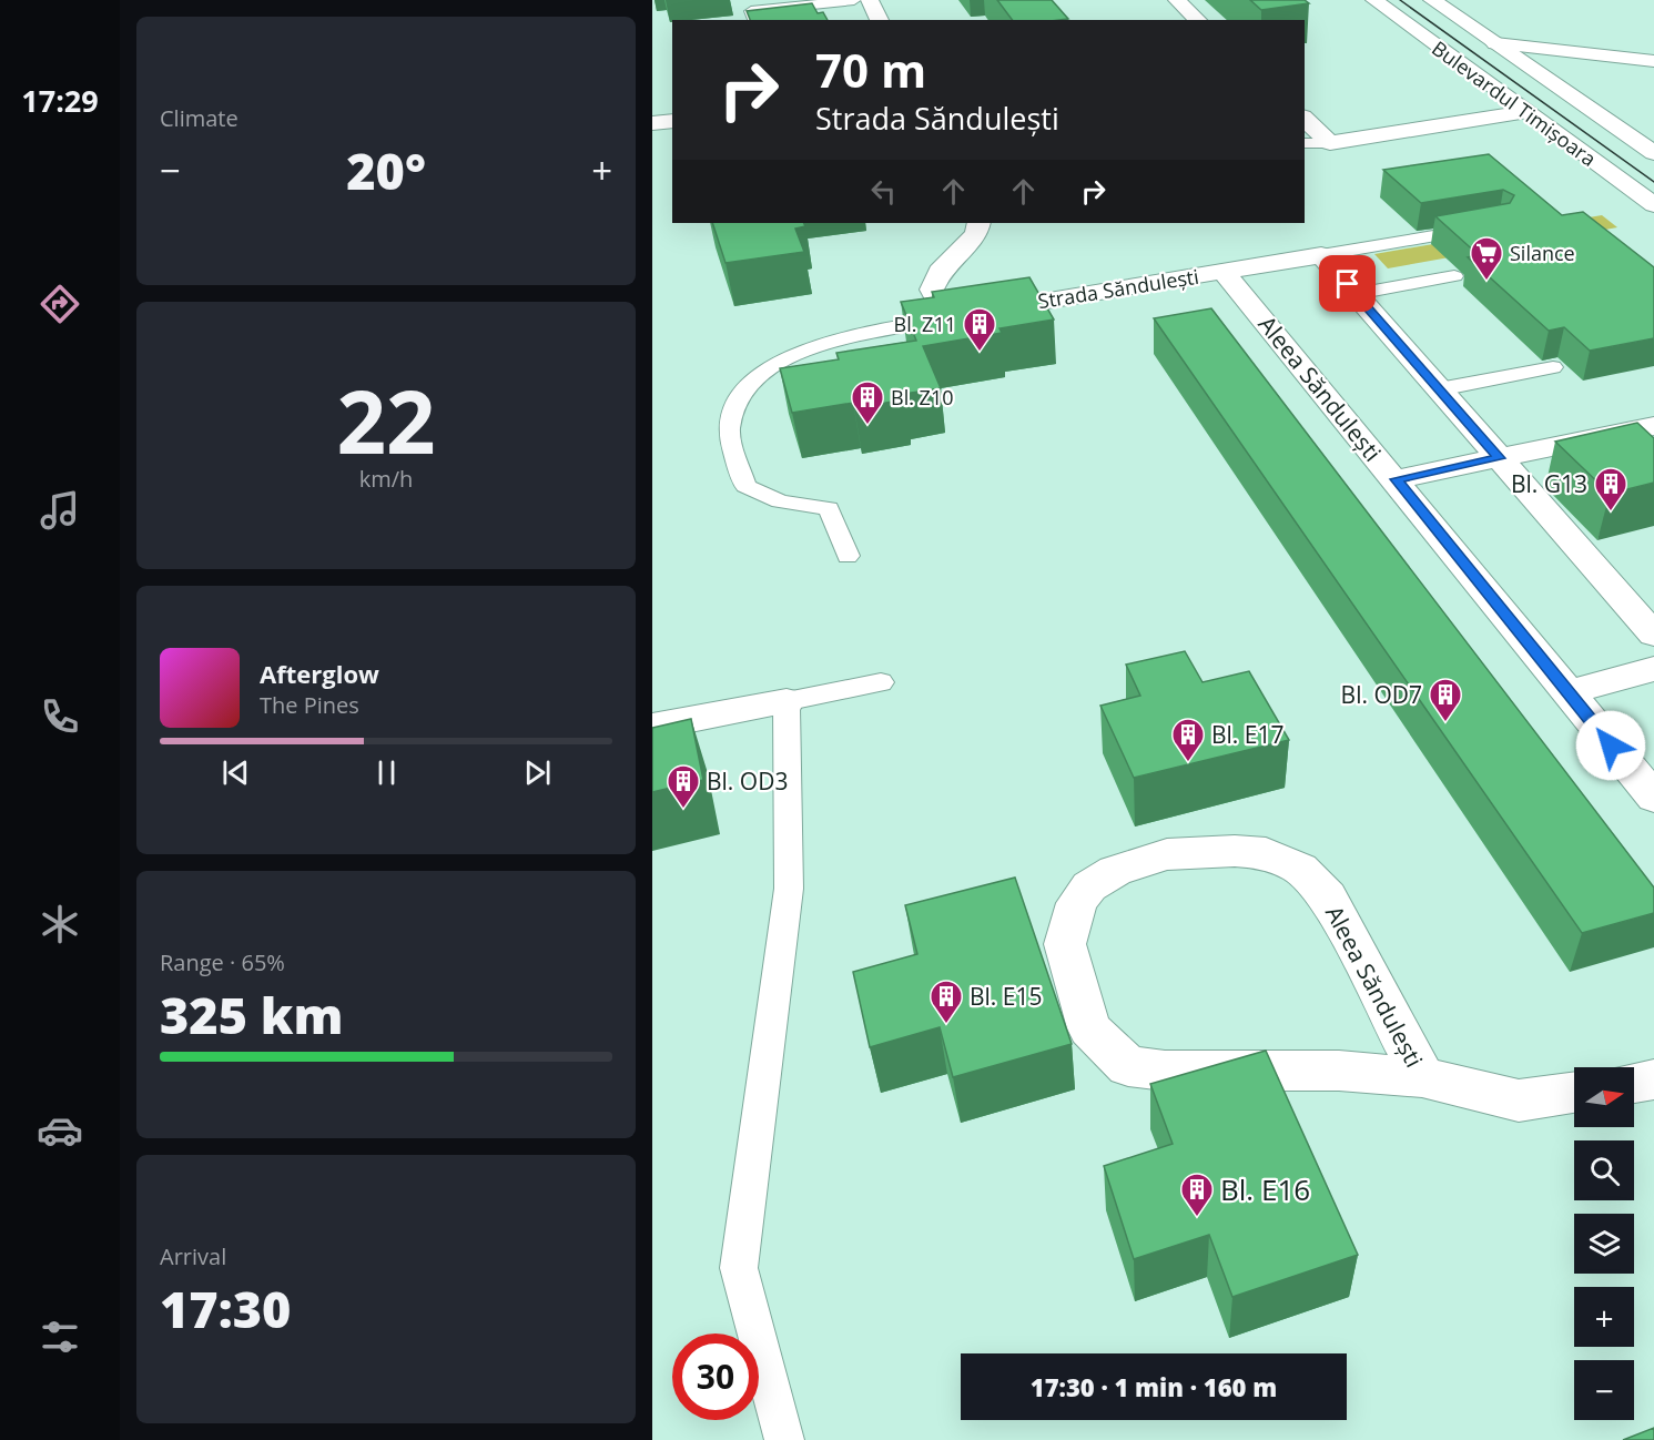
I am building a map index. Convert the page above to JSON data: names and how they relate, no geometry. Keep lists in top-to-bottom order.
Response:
{
  "streets": {
    "street": ["Bulevardul Timișoara", "Strada Săndulești", "Aleea Săndulești"]
  },
  "crossings": [
    ["Strada Săndulești", "Aleea Săndulești"]
  ],
  "places": {
    "supermarket": ["Silance"],
    "building": [
      "Bl. Z11",
      "Bl. Z10",
      "Bl. G13",
      "Bl. OD7",
      "Bl. E17",
      "Bl. OD3",
      "Bl. E15",
      "Bl. E16"
    ]
  },
  "north": "right",
  "page": {
    "tabs": "17:29",
    "tile": [
      "Climate",
      ["22", "km/h"],
      ["Range · 65%", "325 km"],
      ["Arrival", "17:30"]
    ],
    "turn": ["70 m", "Strada Săndulești"],
    "heat": ["−", "20°", "+"],
    "song": ["Afterglow", "The Pines"],
    "map_buttons": ["+", "−"],
    "limit": "30",
    "trip": "17:30 · 1 min · 160 m"
  }
}
